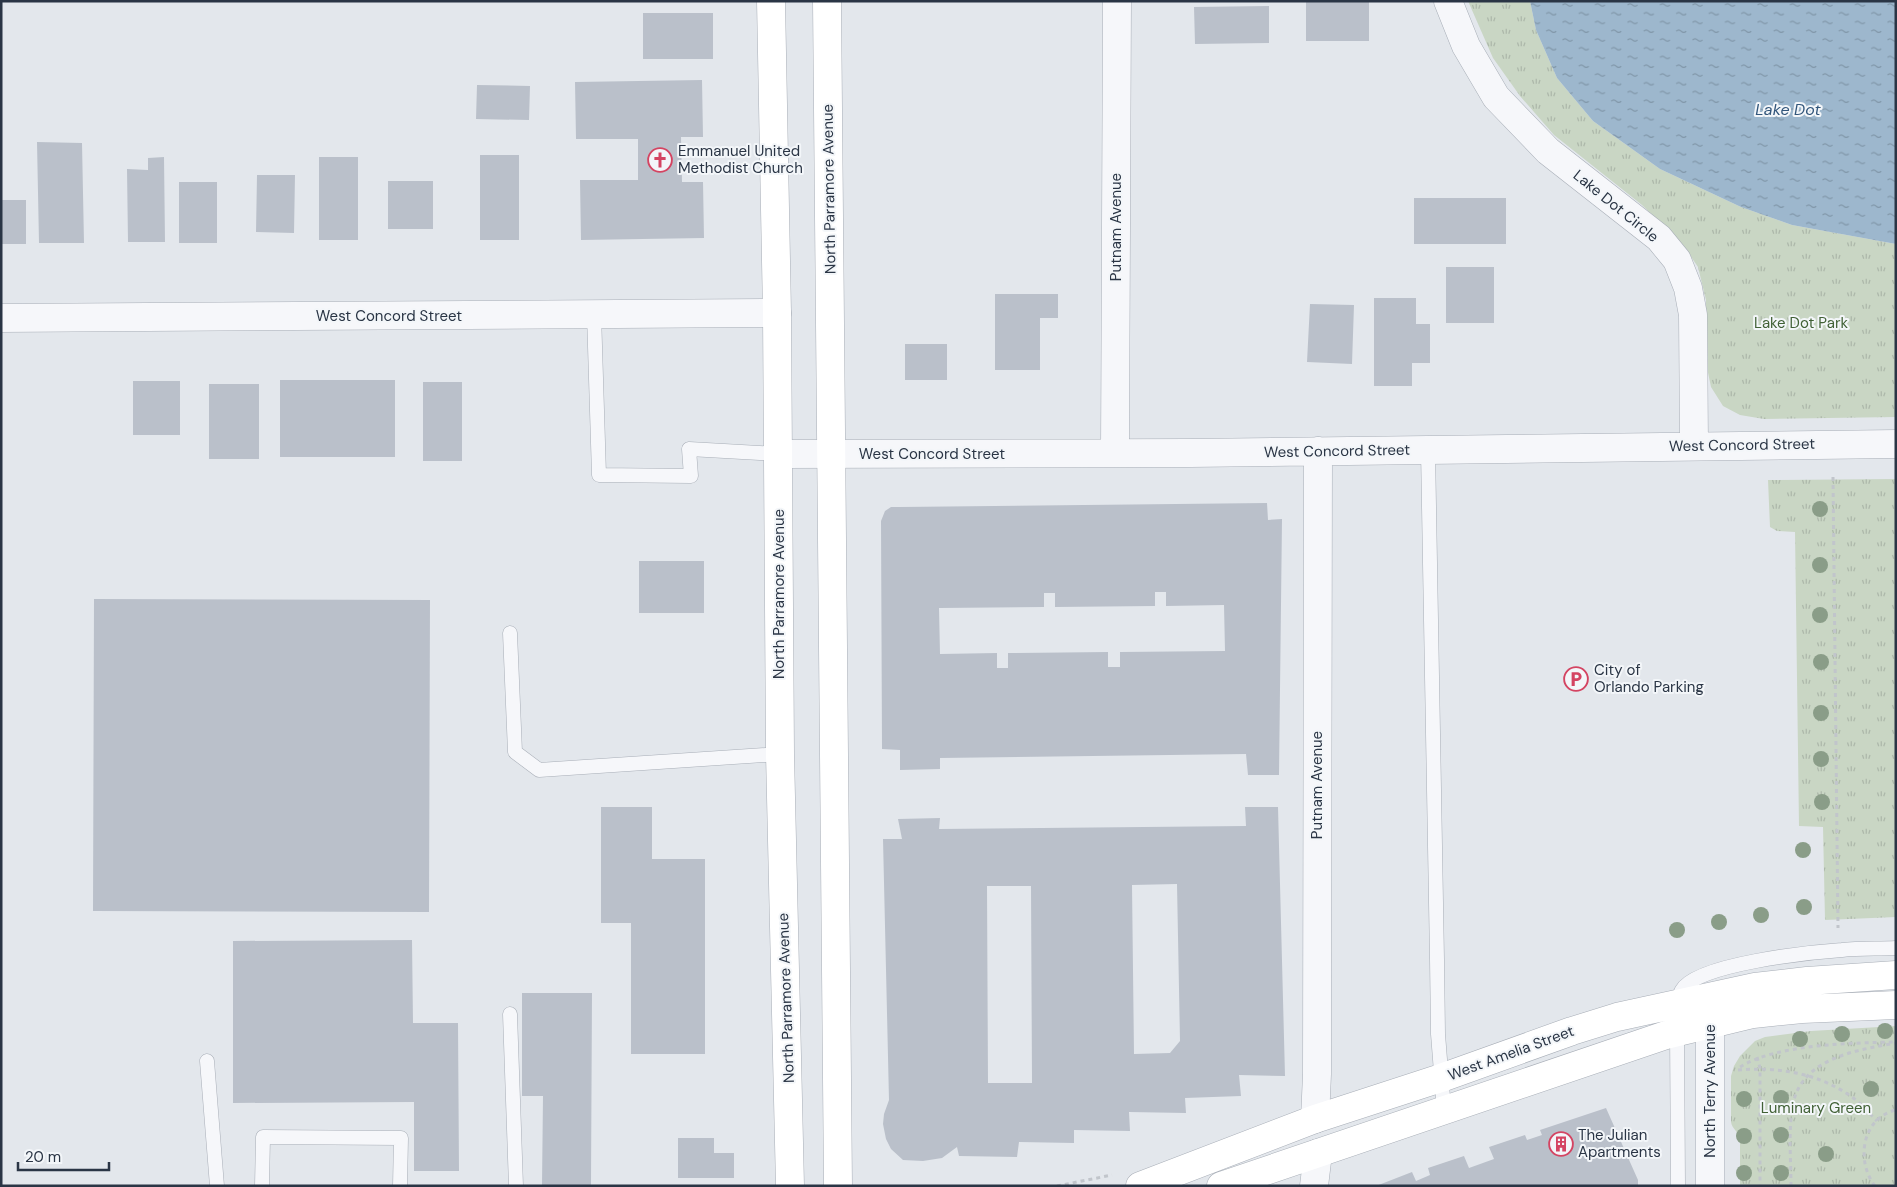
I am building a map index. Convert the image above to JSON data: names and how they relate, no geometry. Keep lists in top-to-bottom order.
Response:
{
  "streets": {
    "street": [
      "North Parramore Avenue",
      "Lake Dot Circle",
      "Putnam Avenue",
      "West Concord Street",
      "West Amelia Street",
      "North Terry Avenue"
    ]
  },
  "crossings": [
    ["North Parramore Avenue", "West Concord Street"],
    ["Lake Dot Circle", "West Concord Street"],
    ["Putnam Avenue", "West Concord Street"],
    ["Putnam Avenue", "West Amelia Street"],
    ["West Amelia Street", "North Terry Avenue"]
  ],
  "water": ["Lake Dot"],
  "parks": ["Lake Dot Park", "Luminary Green"],
  "places": {
    "church": ["Emmanuel United Methodist Church"],
    "parking": ["City of Orlando Parking"],
    "building": ["The Julian Apartments"]
  },
  "scale_bar": "20 m"
}
